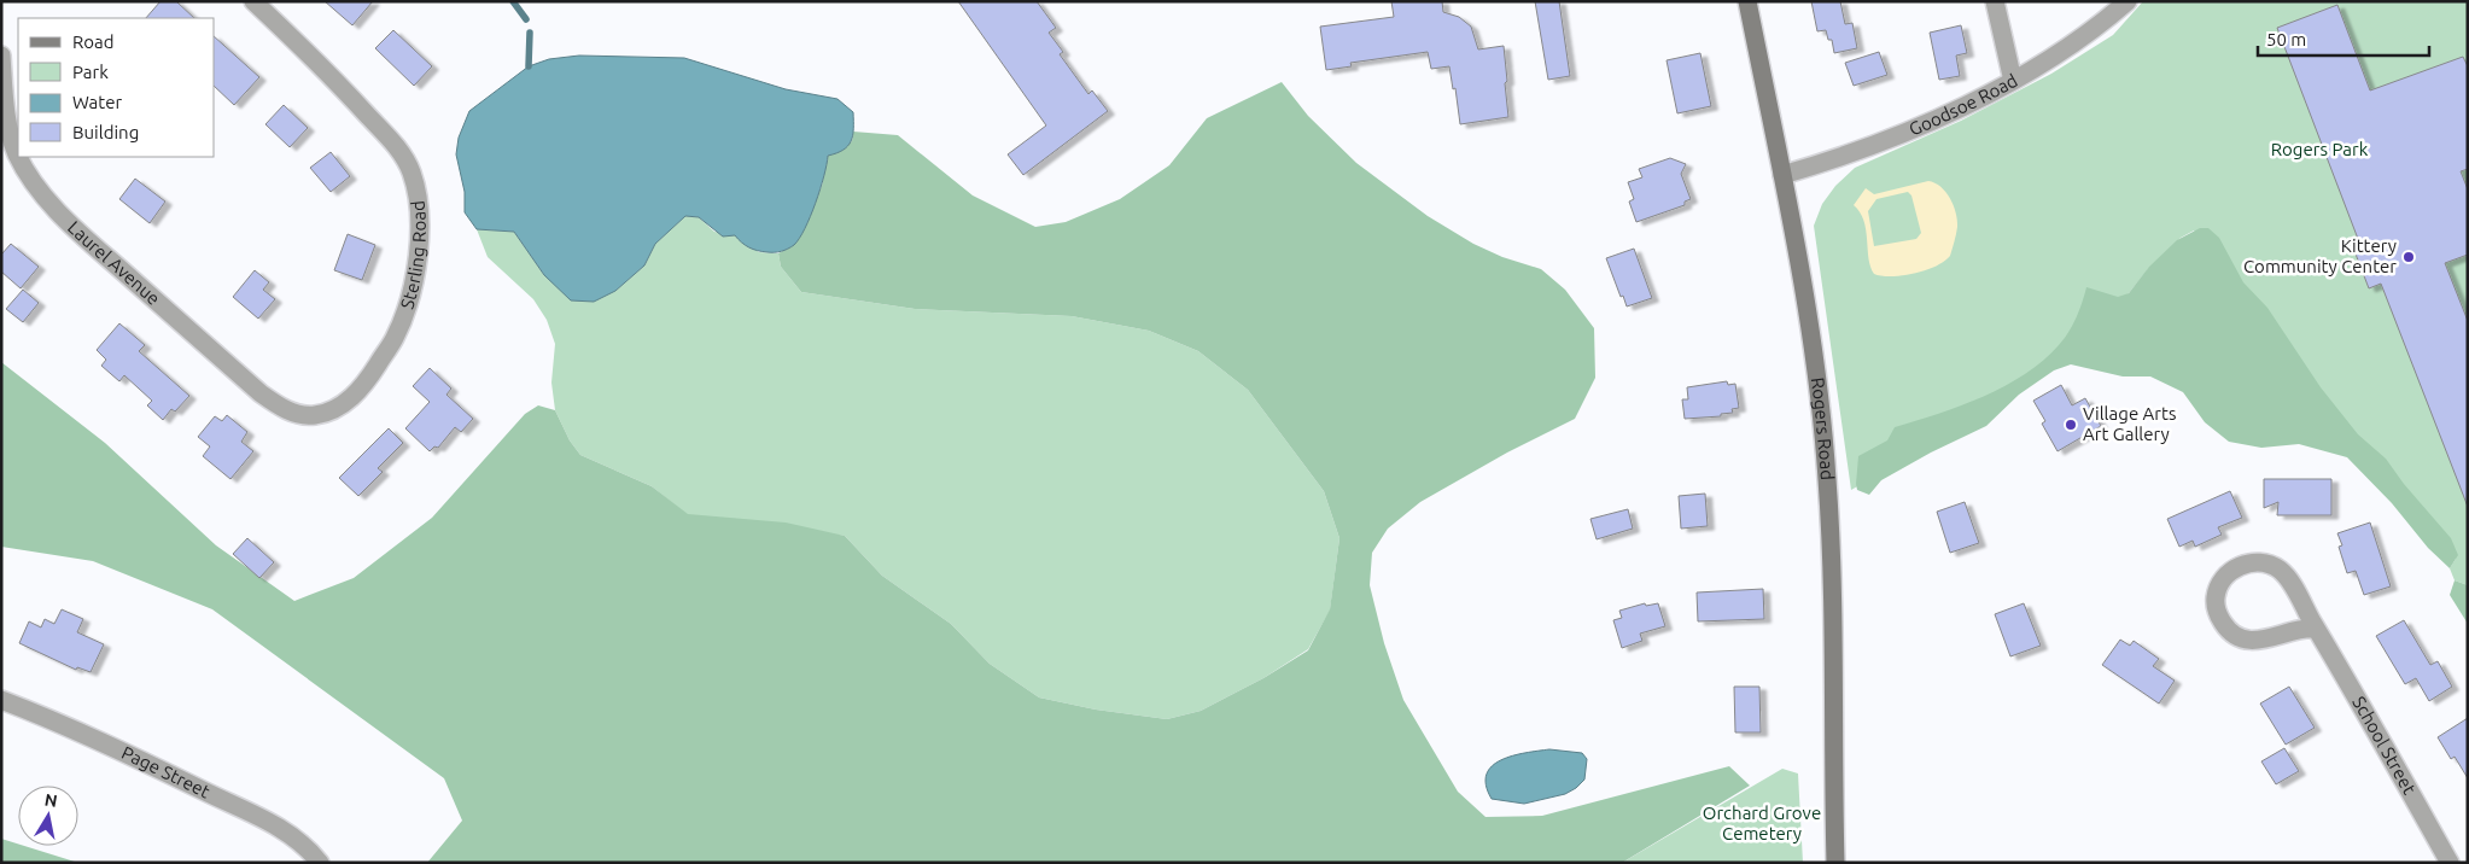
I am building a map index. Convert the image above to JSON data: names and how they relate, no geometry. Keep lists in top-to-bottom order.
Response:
{
  "streets": {
    "main road": ["Rogers Road"],
    "street": [
      "Goodsoe Road",
      "Sterling Road",
      "Laurel Avenue",
      "School Street",
      "Page Street"
    ]
  },
  "crossings": [
    ["Goodsoe Road", "Rogers Road"],
    ["Sterling Road", "Laurel Avenue"]
  ],
  "parks": ["Rogers Park", "Orchard Grove Cemetery"],
  "places": ["Kittery Community Center", "Village Arts Art Gallery"],
  "legend": [
    "Road",
    "Park",
    "Water",
    "Building"
  ],
  "scale_bar": "50 m",
  "north": "top"
}
